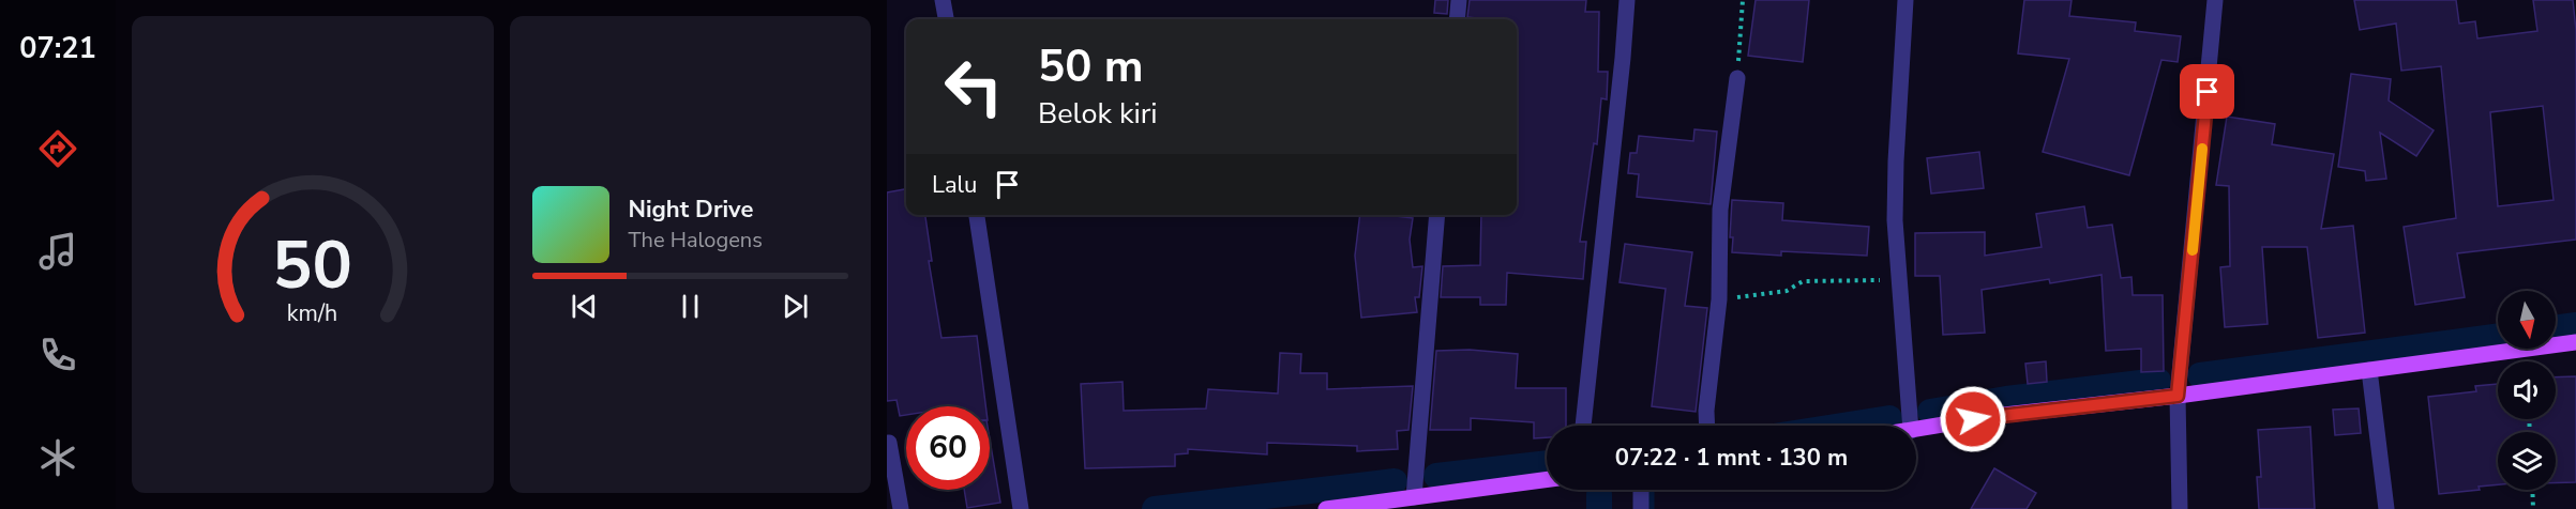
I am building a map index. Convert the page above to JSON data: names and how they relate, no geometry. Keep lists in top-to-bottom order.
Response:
{
  "north": "bottom",
  "page": {
    "tabs": "07:21",
    "turn": ["50 m", "Belok kiri"],
    "then": "Lalu",
    "song": ["Night Drive", "The Halogens"],
    "limit": "60",
    "trip": "07:22 · 1 mnt · 130 m",
    "gauge": ["50", "km/h"]
  }
}
